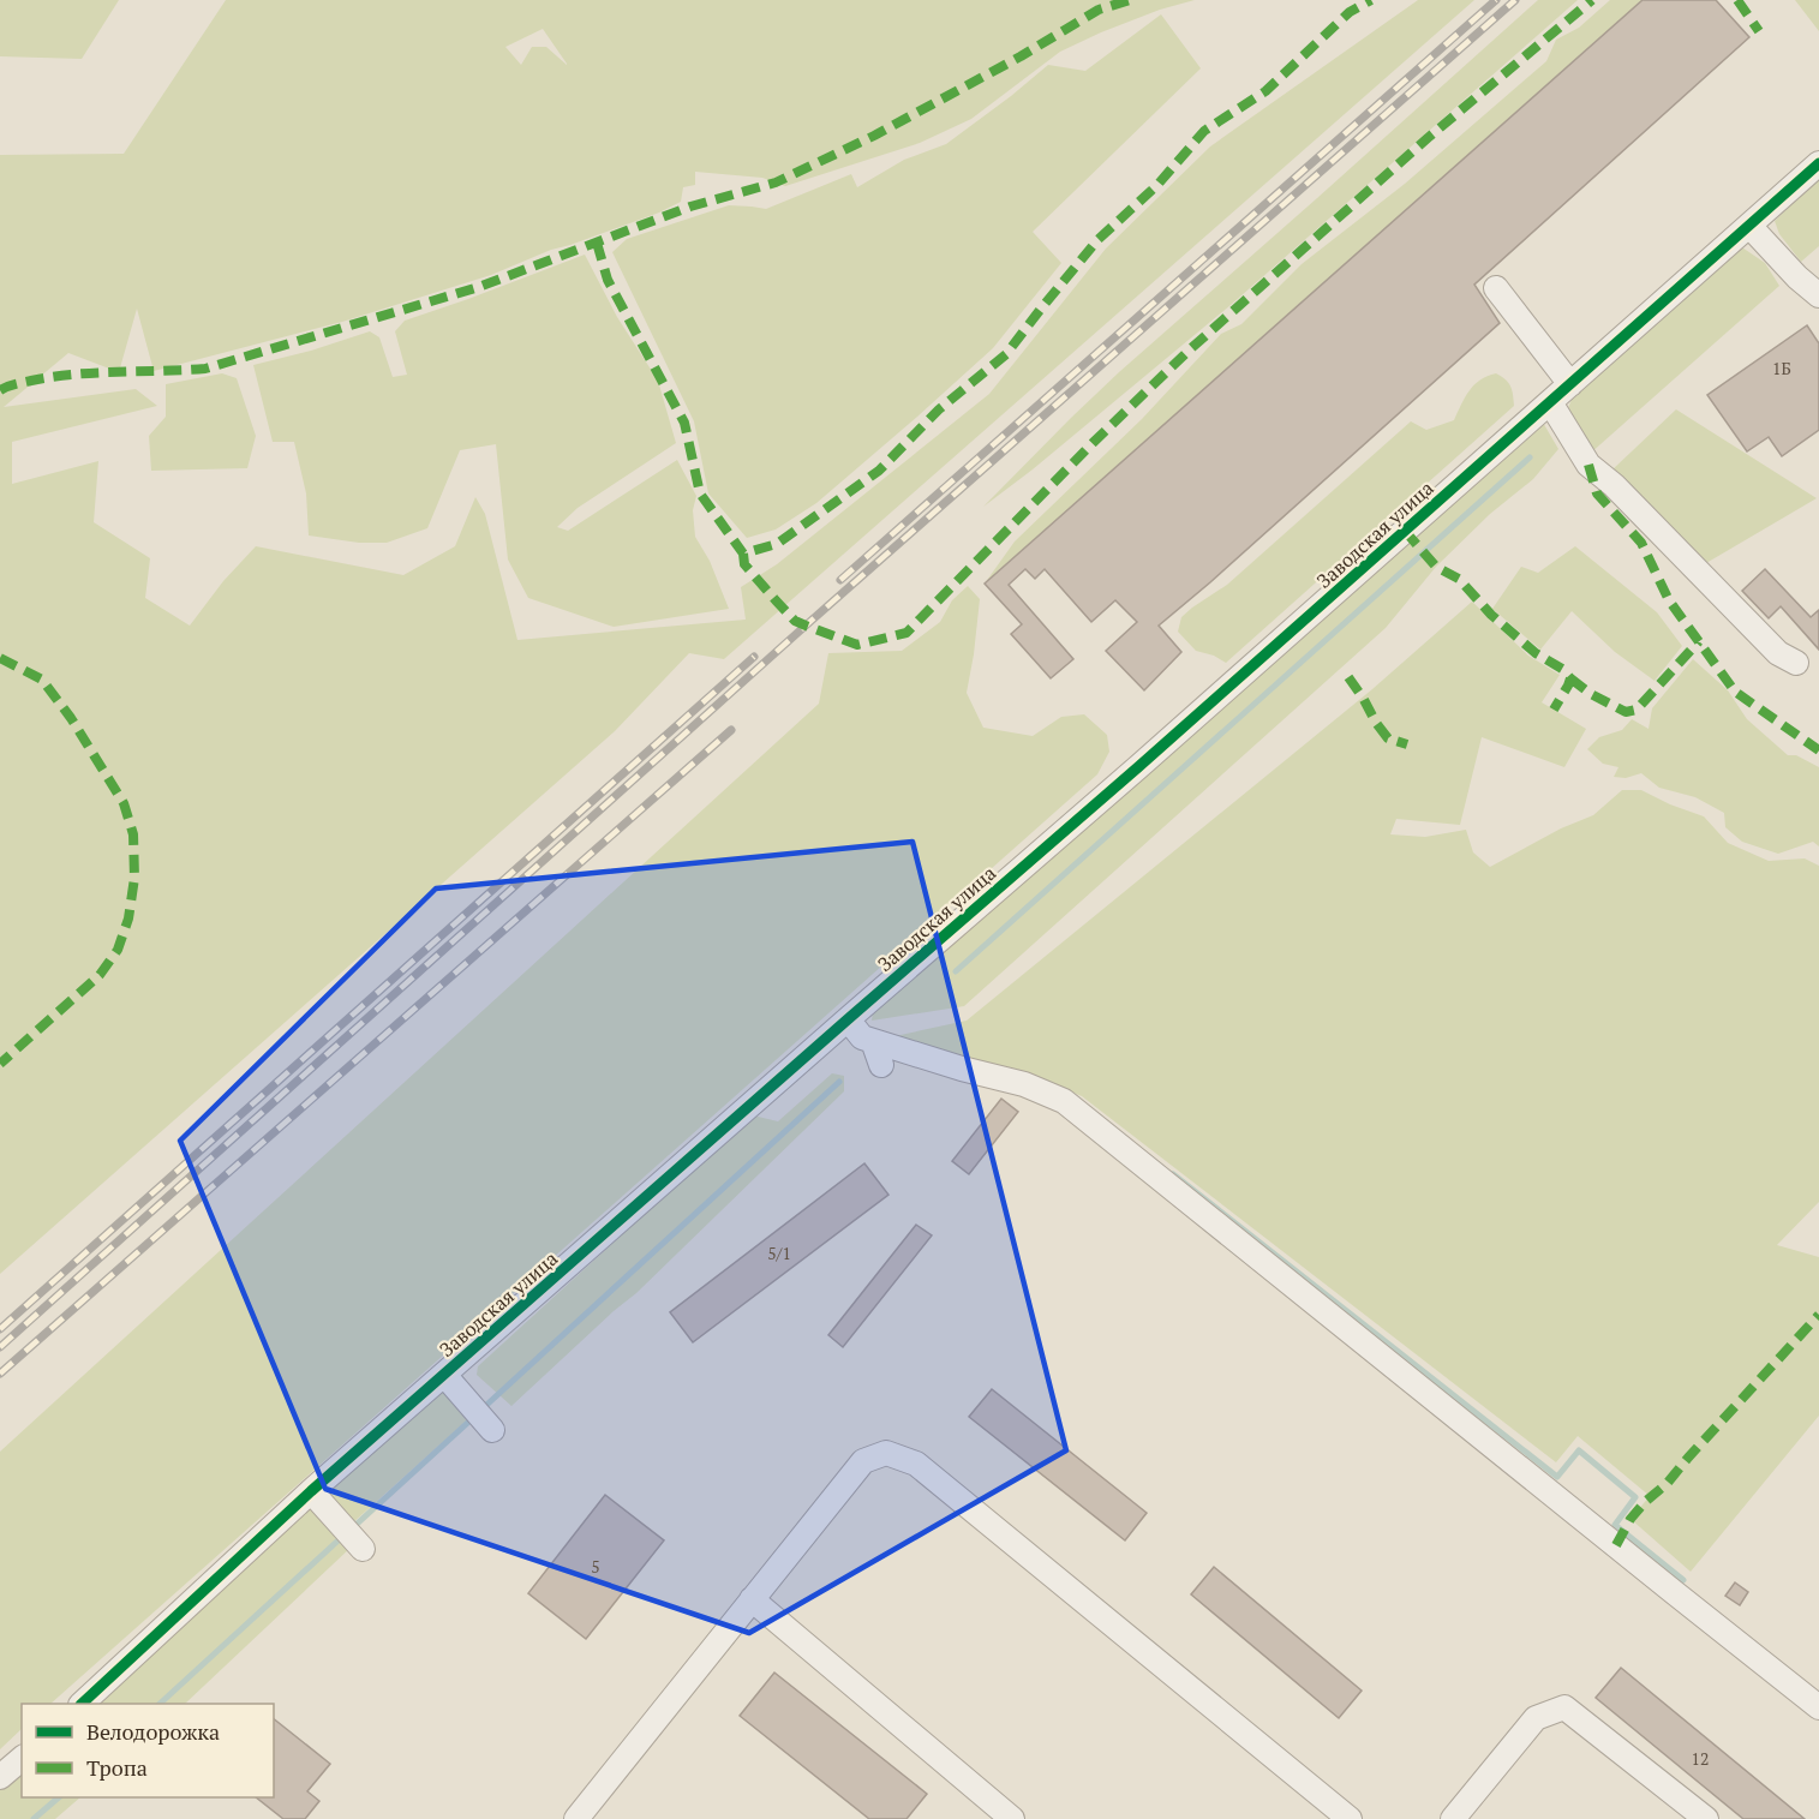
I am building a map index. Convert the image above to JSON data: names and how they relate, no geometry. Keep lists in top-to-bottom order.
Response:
{
  "streets": {
    "street": ["Заводская улица"]
  },
  "house_numbers": [
    "1Б",
    "5/1",
    "5",
    "12"
  ],
  "legend": ["Велодорожка", "Тропа"]
}
